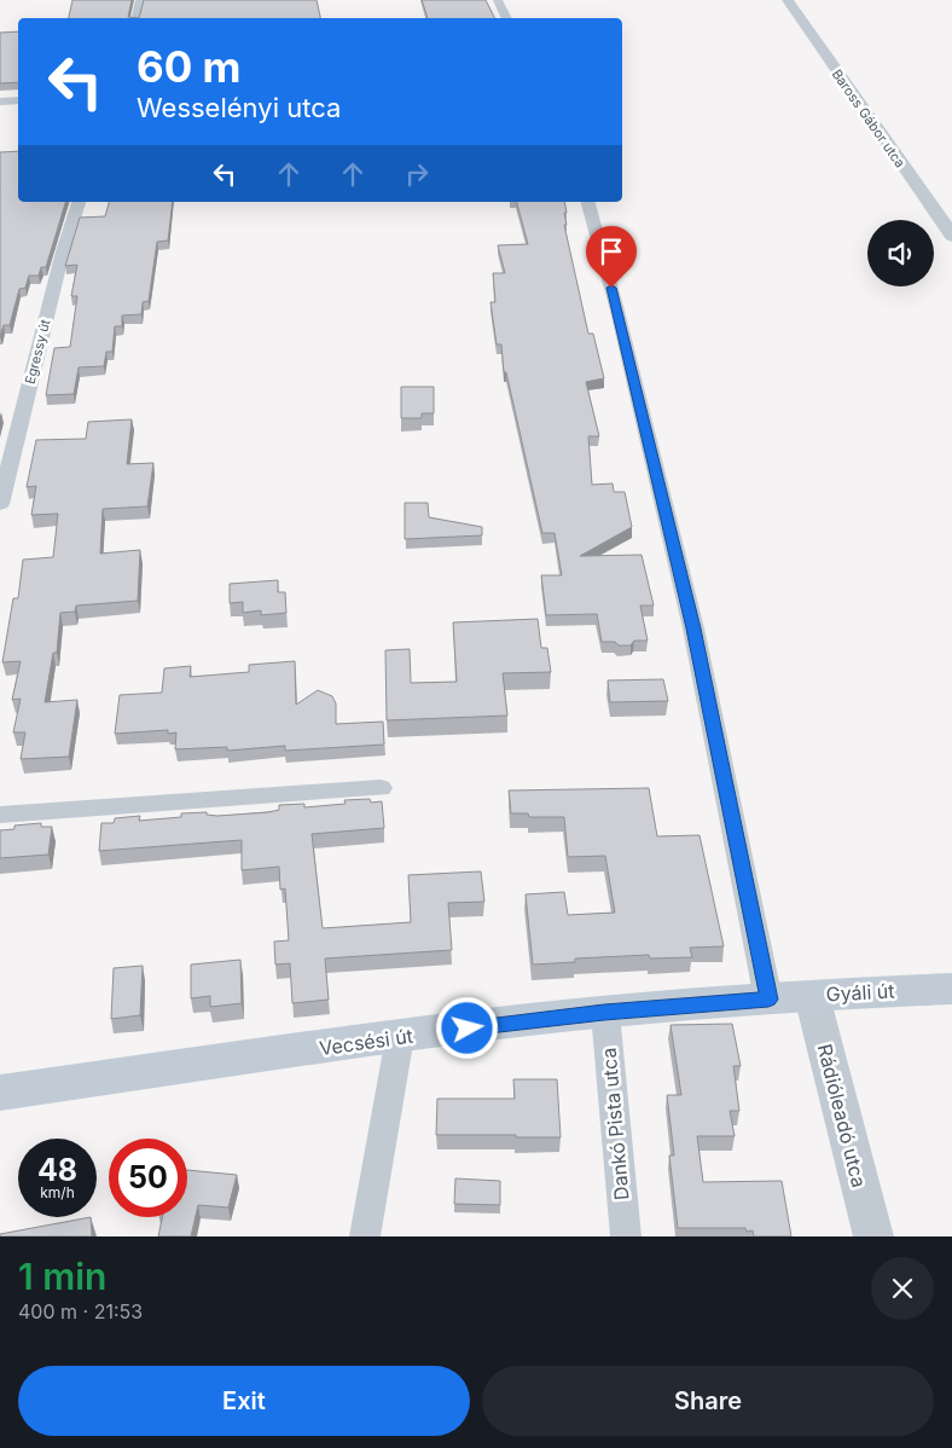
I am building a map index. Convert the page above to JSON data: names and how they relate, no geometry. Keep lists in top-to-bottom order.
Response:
{
  "streets": {
    "main road": ["Gyáli út", "Vecsési út"],
    "street": [
      "Baross Gábor utca",
      "Egressy út",
      "Rádióleadó utca",
      "Dankó Pista utca"
    ]
  },
  "crossings": [
    ["Gyáli út", "Vecsési út"],
    ["Gyáli út", "Rádióleadó utca"],
    ["Vecsési út", "Dankó Pista utca"]
  ],
  "page": {
    "turn": ["60 m", "Wesselényi utca"],
    "speed": "48 km/h",
    "limit": "50",
    "heading": ["1 min", "400 m · 21:53"],
    "buttons": ["Exit", "Share"]
  }
}
